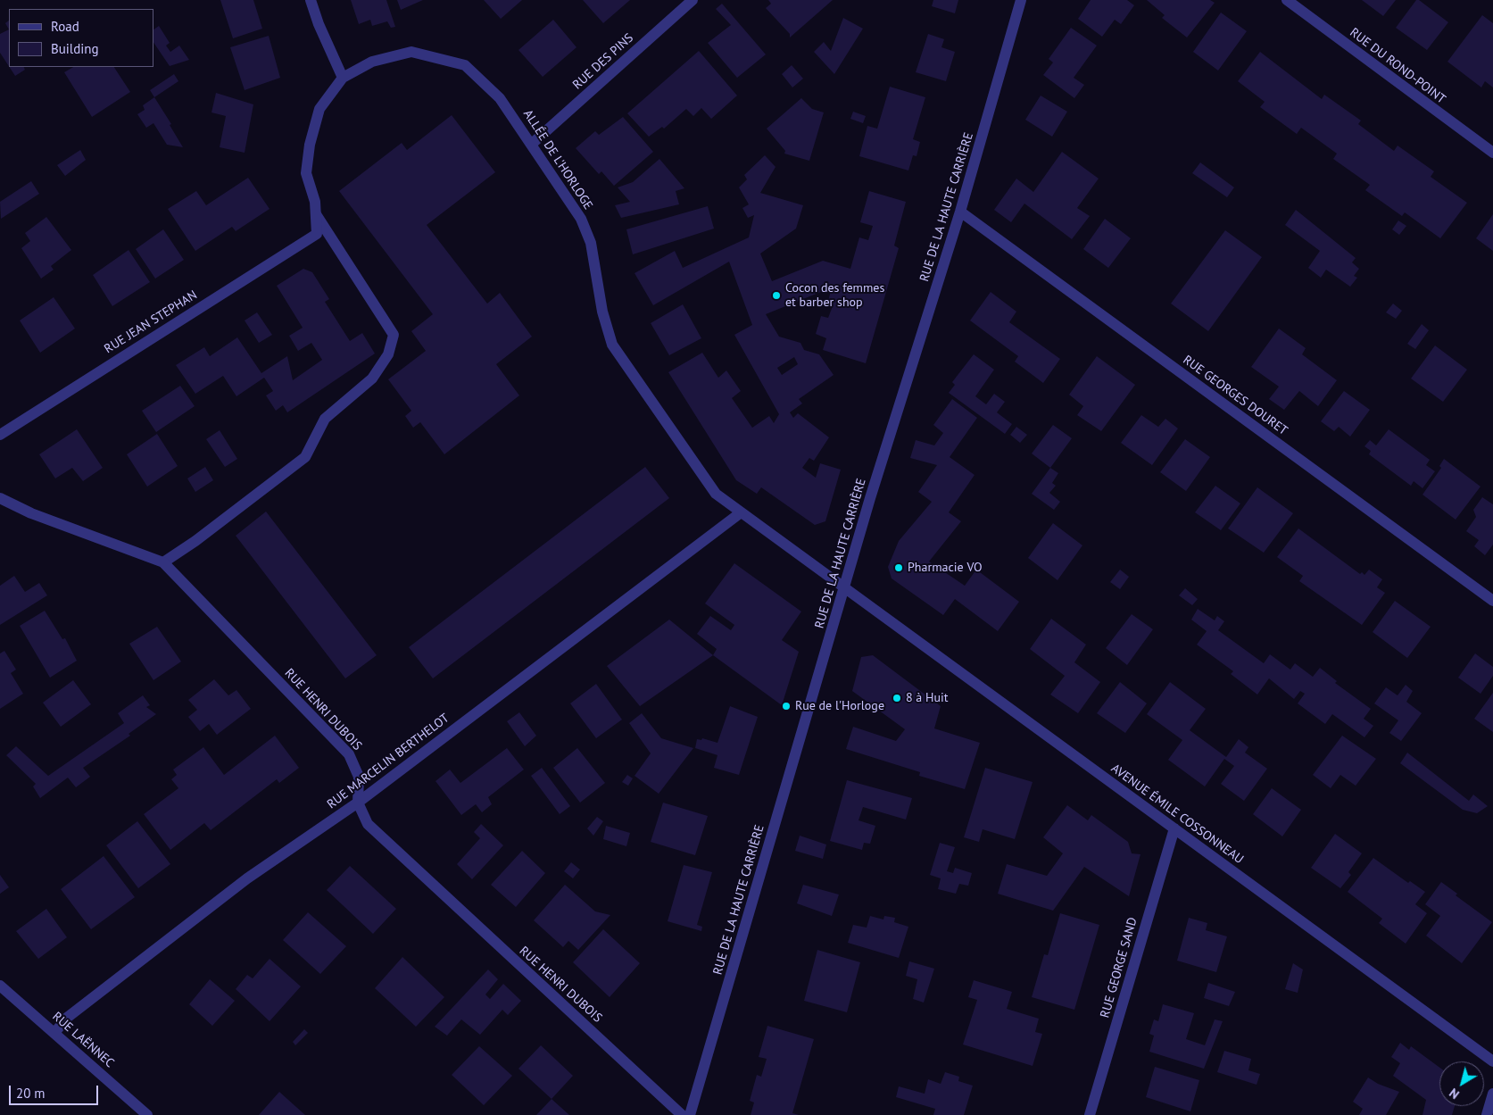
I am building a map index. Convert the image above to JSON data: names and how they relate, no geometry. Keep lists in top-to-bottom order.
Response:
{
  "streets": {
    "street": [
      "RUE DES PINS",
      "RUE DU ROND-POINT",
      "ALLÉE DE L'HORLOGE",
      "RUE DE LA HAUTE CARRIÈRE",
      "RUE JEAN STEPHAN",
      "RUE GEORGES DOURET",
      "RUE HENRI DUBOIS",
      "RUE MARCELIN BERTHELOT",
      "AVENUE ÉMILE COSSONNEAU",
      "RUE GEORGE SAND",
      "RUE LAËNNEC"
    ]
  },
  "crossings": [
    ["RUE DES PINS", "ALLÉE DE L'HORLOGE"],
    ["ALLÉE DE L'HORLOGE", "RUE DE LA HAUTE CARRIÈRE"],
    ["ALLÉE DE L'HORLOGE", "RUE JEAN STEPHAN"],
    ["ALLÉE DE L'HORLOGE", "RUE MARCELIN BERTHELOT"],
    ["ALLÉE DE L'HORLOGE", "AVENUE ÉMILE COSSONNEAU"],
    ["RUE DE LA HAUTE CARRIÈRE", "RUE GEORGES DOURET"],
    ["RUE DE LA HAUTE CARRIÈRE", "AVENUE ÉMILE COSSONNEAU"],
    ["RUE HENRI DUBOIS", "RUE MARCELIN BERTHELOT"],
    ["RUE MARCELIN BERTHELOT", "RUE LAËNNEC"],
    ["AVENUE ÉMILE COSSONNEAU", "RUE GEORGE SAND"]
  ],
  "places": [
    "Cocon des femmes et barber shop",
    "Pharmacie VO",
    "8 à Huit",
    "Rue de l'Horloge"
  ],
  "legend": ["Road", "Building"],
  "scale_bar": "20 m",
  "north": "bottom left"
}
